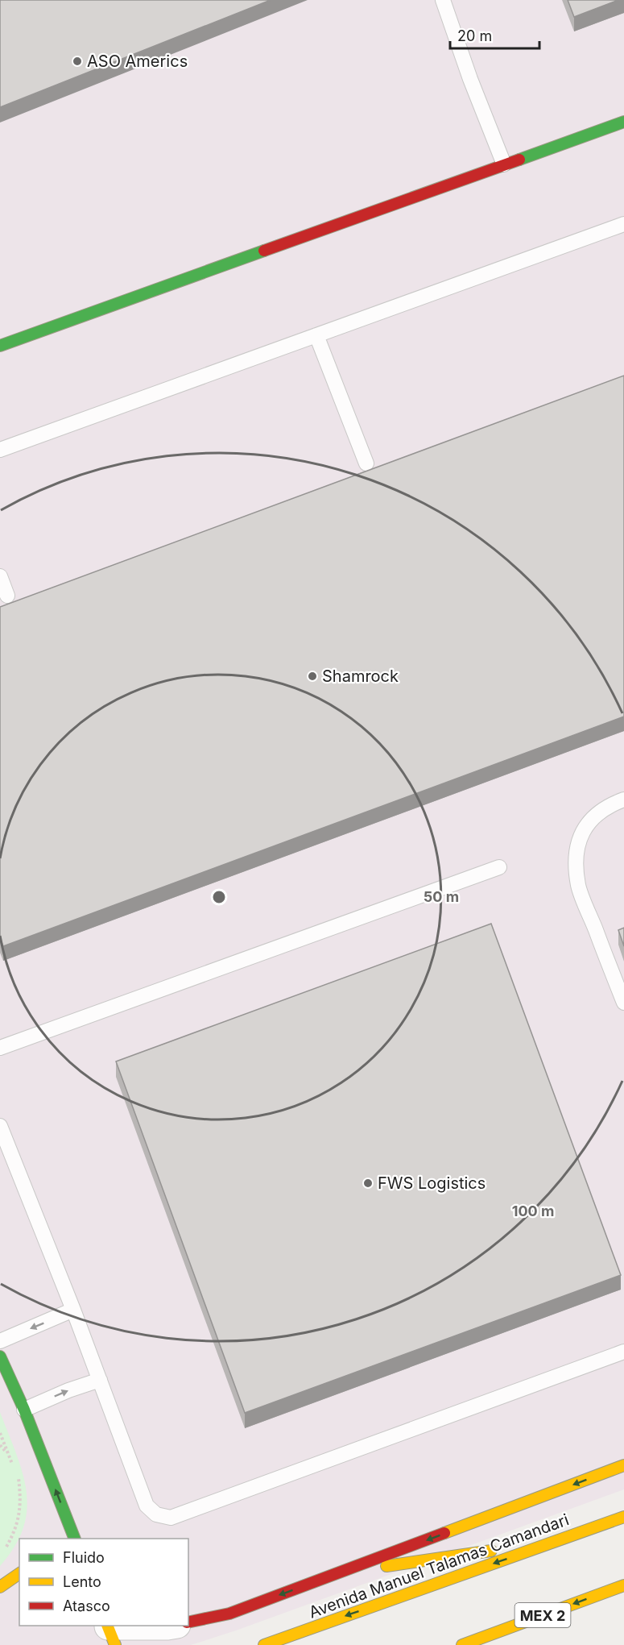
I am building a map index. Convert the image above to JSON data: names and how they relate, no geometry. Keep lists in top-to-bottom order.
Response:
{
  "streets": {
    "main road": ["Avenida Manuel Talamas Camandari", "MEX 2"]
  },
  "places": ["ASO Americs", "Shamrock", "FWS Logistics"],
  "legend": ["Fluido", "Lento", "Atasco"],
  "scale_bar": "20 m",
  "rings": ["50 m", "100 m"]
}
